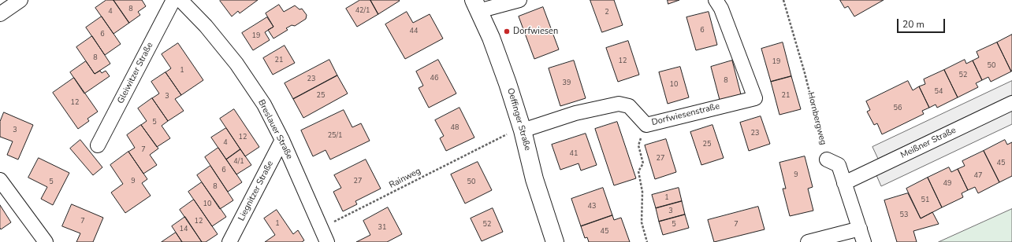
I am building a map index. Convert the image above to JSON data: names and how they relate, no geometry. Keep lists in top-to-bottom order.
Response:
{
  "streets": {
    "street": [
      "Gleiwitzer Straße",
      "Dorfwiesenstraße",
      "Oeffinger Straße",
      "Breslauer Straße",
      "Meißner Straße",
      "Liegnitzer Straße"
    ],
    "path": ["Hornbergweg", "Rainweg"]
  },
  "crossings": [
    ["Dorfwiesenstraße", "Oeffinger Straße"],
    ["Breslauer Straße", "Rainweg"],
    ["Breslauer Straße", "Liegnitzer Straße"]
  ],
  "places": ["Dorfwiesen"],
  "house_numbers": [
    "8",
    "42/1",
    "4",
    "2",
    "6",
    "44",
    "6",
    "19",
    "8",
    "21",
    "12",
    "19",
    "50",
    "1",
    "52",
    "46",
    "23",
    "8",
    "39",
    "10",
    "54",
    "25",
    "21",
    "3",
    "12",
    "56",
    "5",
    "48",
    "3",
    "23",
    "25/1",
    "12",
    "4",
    "25",
    "7",
    "41",
    "27",
    "4/1",
    "45",
    "6",
    "9",
    "47",
    "9",
    "27",
    "5",
    "50",
    "49",
    "8",
    "1",
    "51",
    "10",
    "43",
    "3",
    "53",
    "7",
    "12",
    "1",
    "52",
    "5",
    "7",
    "31",
    "14",
    "45"
  ],
  "scale_bar": "20 m"
}
